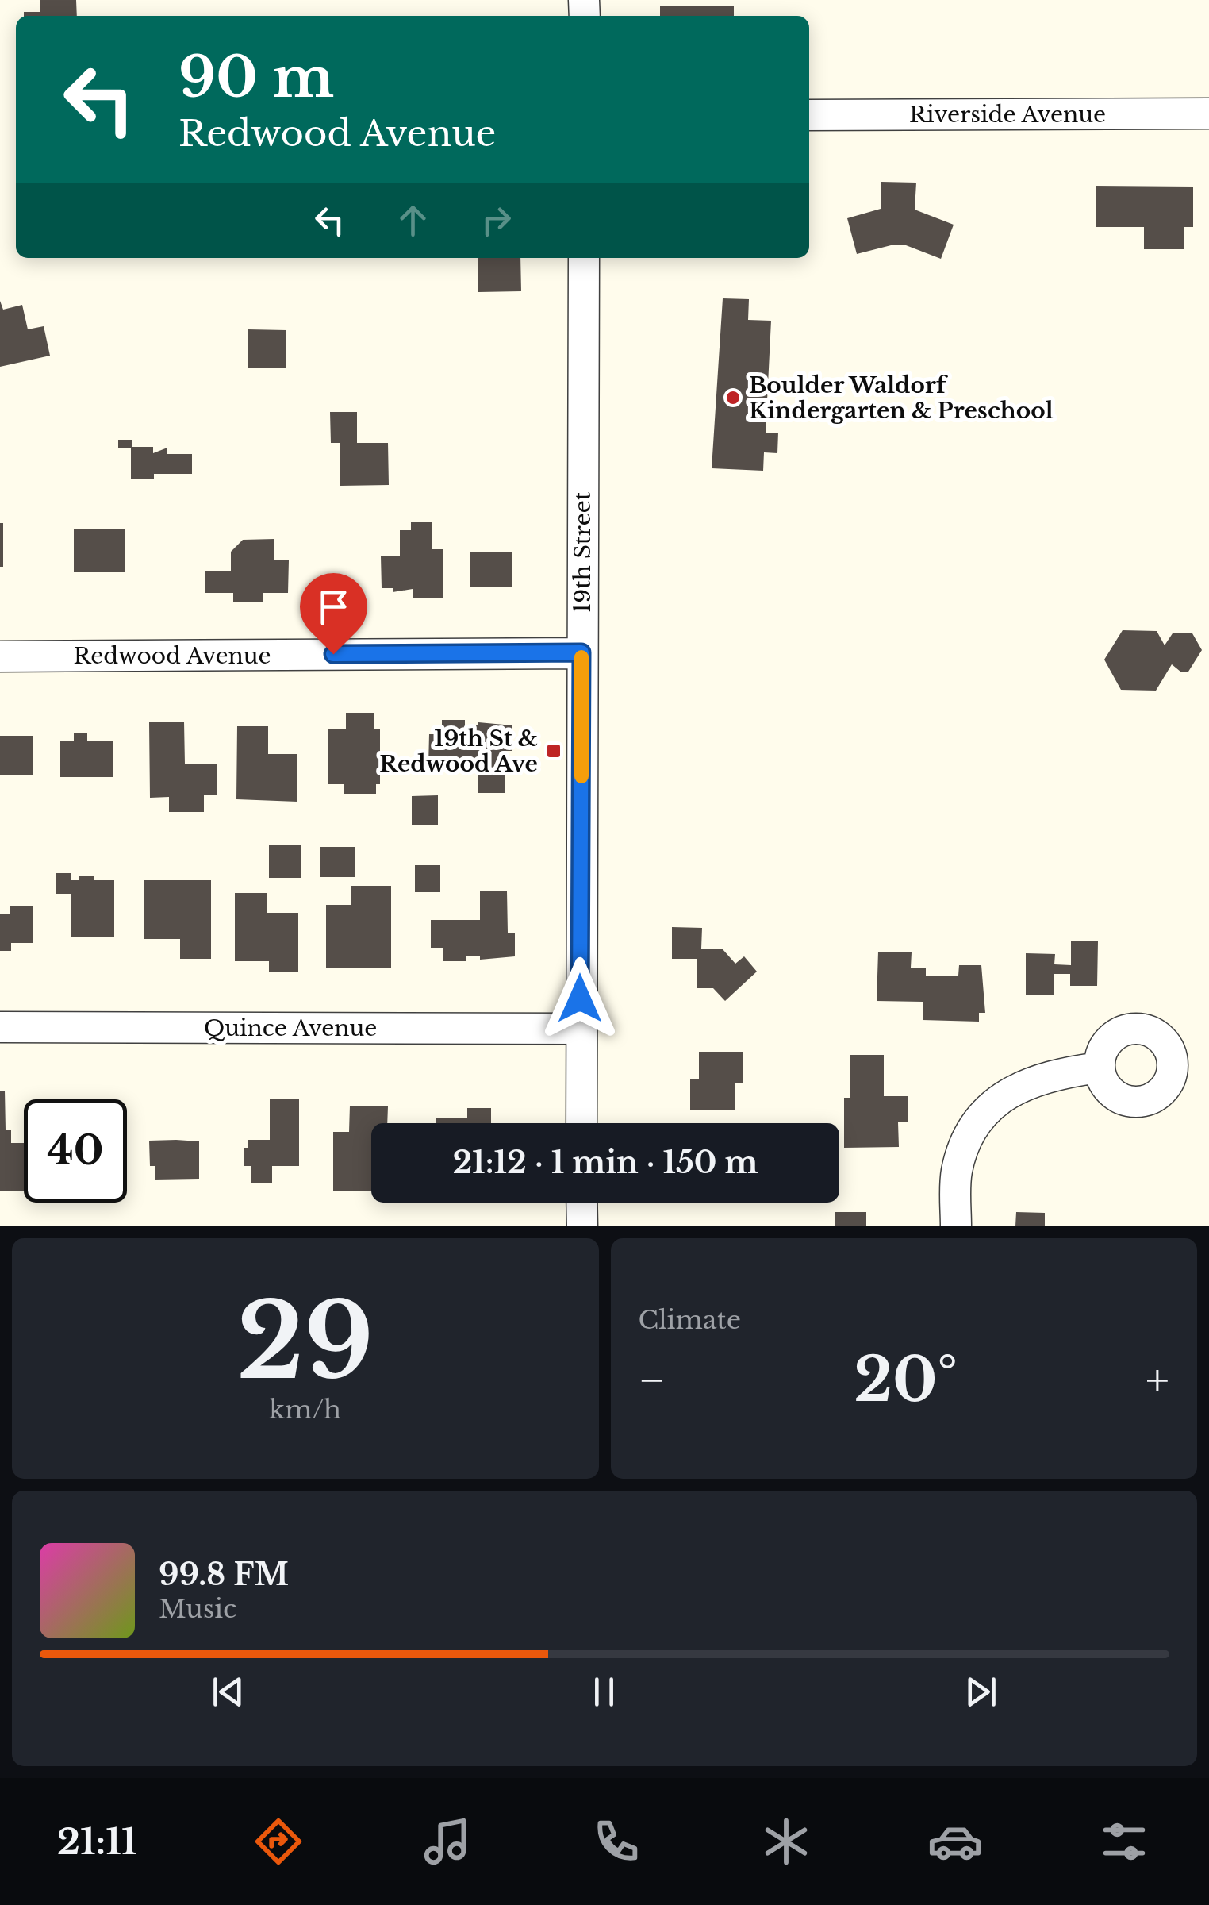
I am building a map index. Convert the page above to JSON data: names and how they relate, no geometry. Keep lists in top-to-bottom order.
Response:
{
  "streets": {
    "street": [
      "Riverside Avenue",
      "19th Street",
      "Redwood Avenue",
      "Quince Avenue"
    ]
  },
  "crossings": [
    ["19th Street", "Redwood Avenue"],
    ["19th Street", "Quince Avenue"]
  ],
  "places": {
    "other": ["Boulder Waldorf Kindergarten & Preschool"],
    "transit": ["19th St & Redwood Ave"]
  },
  "page": {
    "turn": ["90 m", "Redwood Avenue"],
    "limit": "40",
    "trip": "21:12 · 1 min · 150 m",
    "tile": [
      ["29", "km/h"],
      "Climate"
    ],
    "heat": ["−", "20°", "+"],
    "song": ["99.8 FM", "Music"],
    "tabs": "21:11"
  }
}
